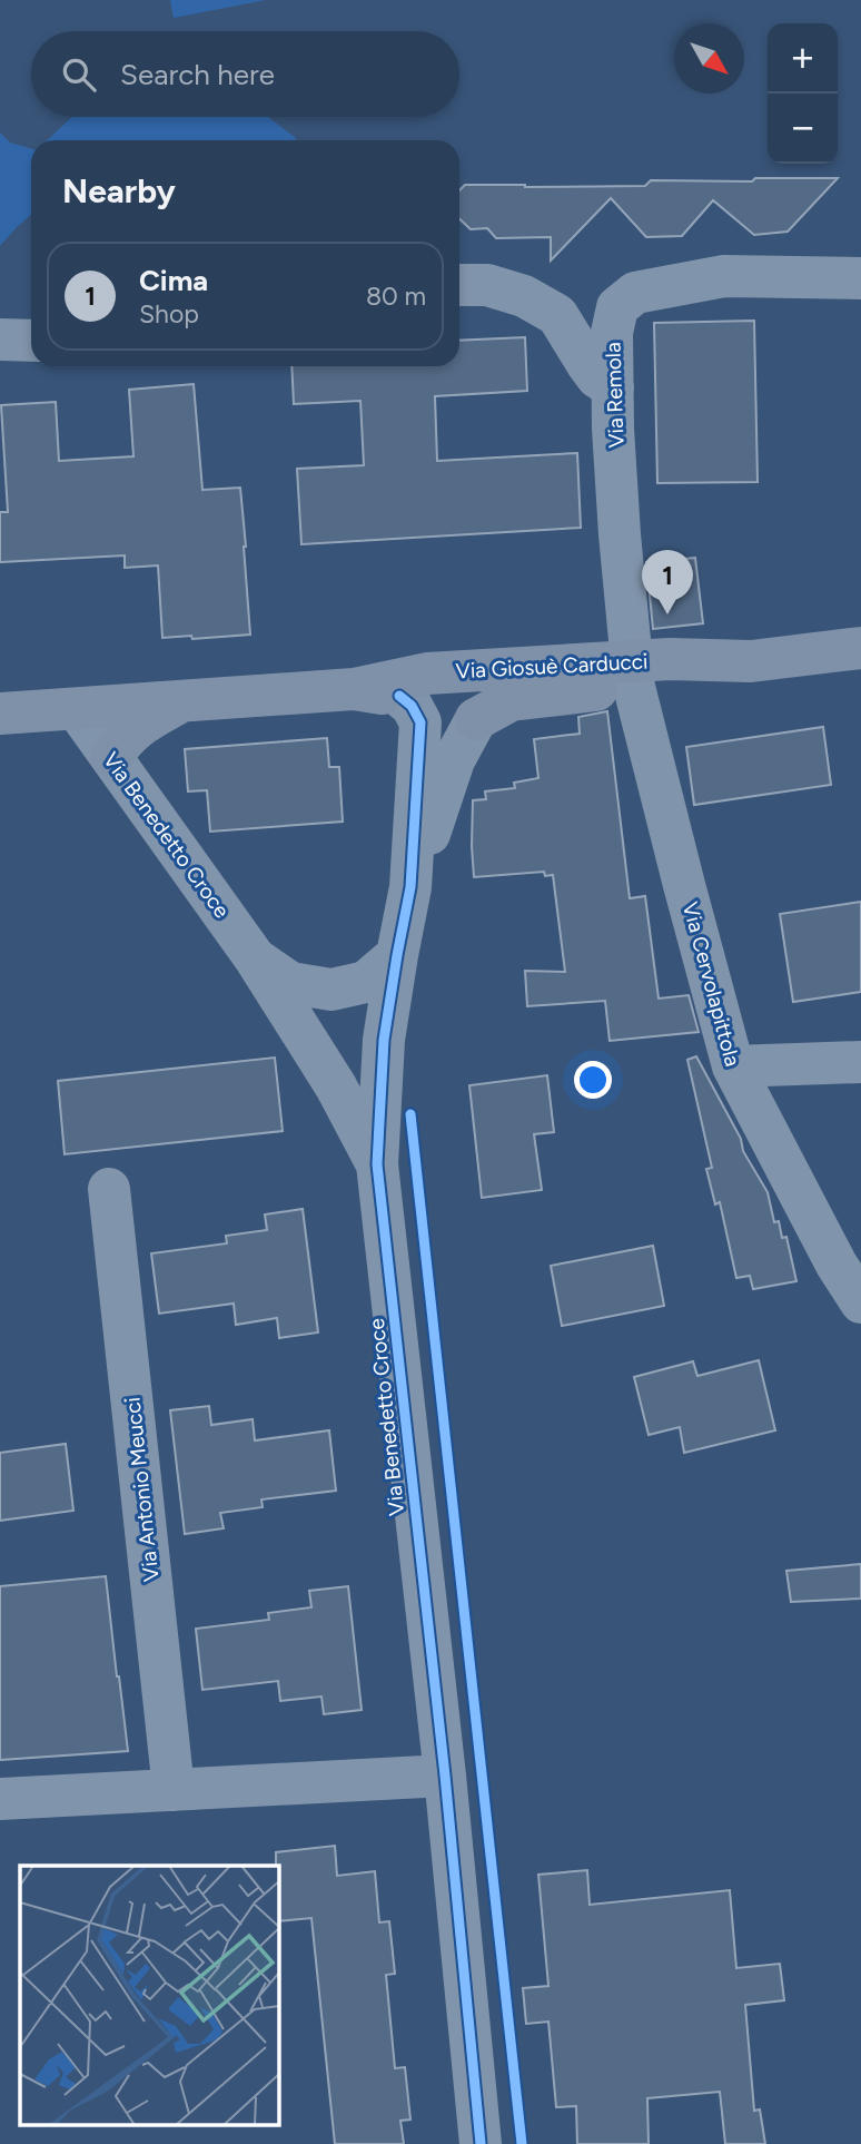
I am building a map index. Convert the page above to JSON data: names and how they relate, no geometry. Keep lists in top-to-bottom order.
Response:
{
  "streets": {
    "main road": ["Via Giosuè Carducci"],
    "street": [
      "Via Remola",
      "Via Benedetto Croce",
      "Via Cervolapittola",
      "Via Antonio Meucci"
    ]
  },
  "crossings": [
    ["Via Remola", "Via Giosuè Carducci"],
    ["Via Remola", "Via Cervolapittola"],
    ["Via Giosuè Carducci", "Via Benedetto Croce"],
    ["Via Giosuè Carducci", "Via Cervolapittola"]
  ],
  "north": "bottom right",
  "page": {
    "map_buttons": ["+", "−"],
    "search": "Search here",
    "heading": "Nearby",
    "list": [
      {
        "mark": "1",
        "name": "Cima",
        "note": "Shop",
        "value": "80 m"
      }
    ],
    "pins": "1"
  }
}
